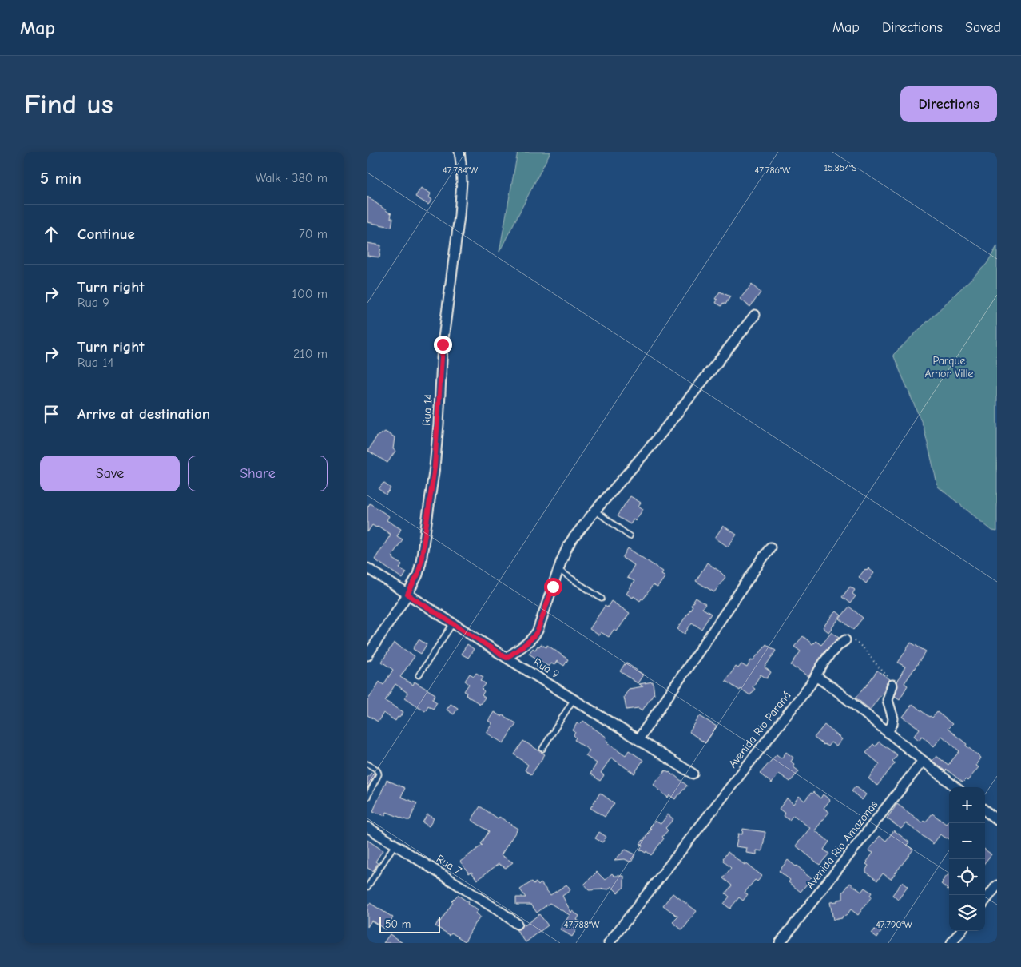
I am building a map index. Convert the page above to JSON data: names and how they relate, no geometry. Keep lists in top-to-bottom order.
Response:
{
  "streets": {
    "street": [
      "Rua 14",
      "Rua 9",
      "Avenida Rio Paraná",
      "Avenida Rio Amazonas",
      "Rua 7"
    ]
  },
  "crossings": [
    ["Rua 14", "Rua 9"]
  ],
  "parks": ["Parque Amor Ville"],
  "scale_bar": "50 m",
  "page": {
    "header": "Map",
    "nav": ["Map", "Directions", "Saved"],
    "buttons": [
      "Directions",
      ["Save", "Share"]
    ],
    "title": "Find us",
    "heading": ["5 min", "Walk · 380 m"],
    "list": [
      ["Continue", "70 m"],
      ["Turn right", "Rua 9", "100 m"],
      ["Turn right", "Rua 14", "210 m"],
      "Arrive at destination"
    ],
    "map_buttons": ["+", "−"],
    "scale": "50 m"
  },
  "coordinates": [
    "15.854°S",
    "47.786°W",
    "47.784°W",
    "47.788°W",
    "47.790°W"
  ]
}
